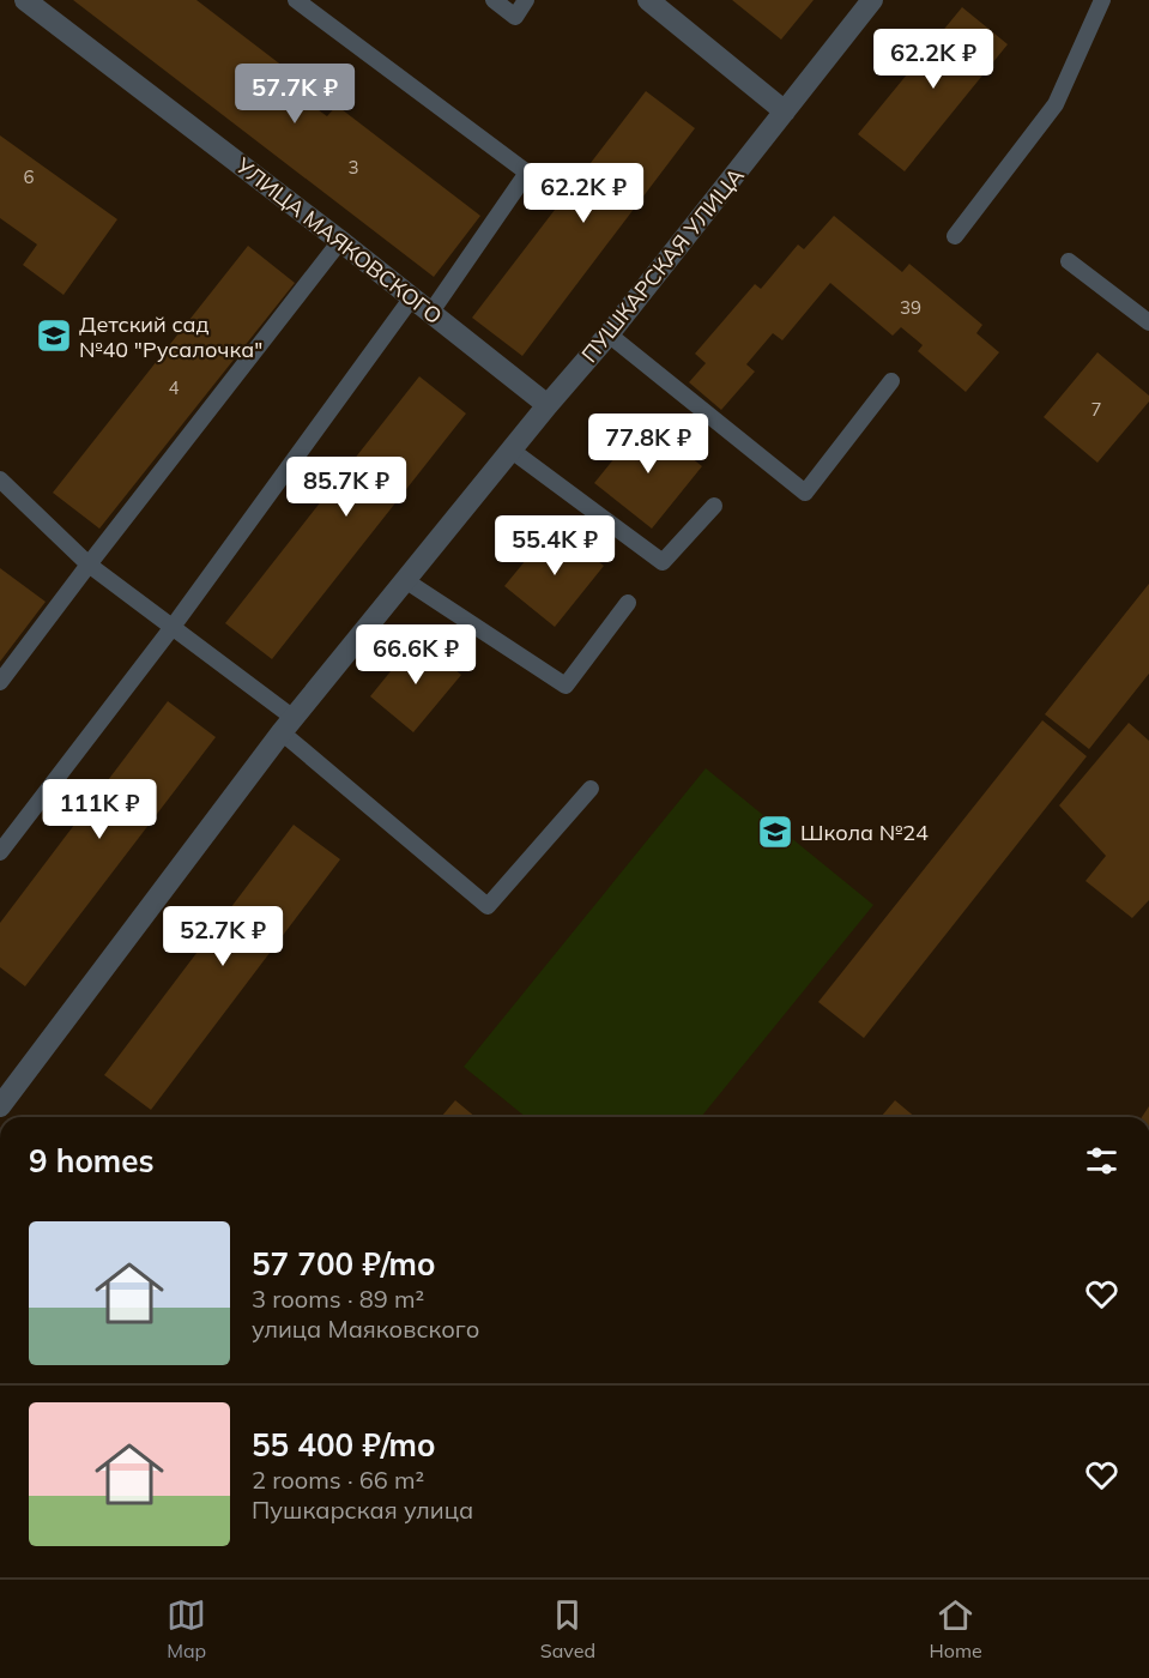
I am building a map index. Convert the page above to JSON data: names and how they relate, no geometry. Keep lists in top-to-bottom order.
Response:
{
  "streets": {
    "street": ["УЛИЦА МАЯКОВСКОГО", "ПУШКАРСКАЯ УЛИЦА"]
  },
  "crossings": [
    ["УЛИЦА МАЯКОВСКОГО", "ПУШКАРСКАЯ УЛИЦА"]
  ],
  "places": {
    "school or university": ["Детский сад №40 \"Русалочка\"", "Школа №24"]
  },
  "house_numbers": [
    "3",
    "6",
    "39",
    "4",
    "7"
  ],
  "page": {
    "price": [
      "62.2K ₽",
      "57.7K ₽",
      "62.2K ₽",
      "77.8K ₽",
      "85.7K ₽",
      "55.4K ₽",
      "66.6K ₽",
      "111K ₽",
      "52.7K ₽"
    ],
    "heading": "9 homes",
    "list": [
      {
        "name": "57 700 ₽/mo",
        "note": "3 rooms · 89 m² · улица Маяковского"
      },
      {
        "name": "55 400 ₽/mo",
        "note": "2 rooms · 66 m² · Пушкарская улица"
      }
    ],
    "tabs": ["Map", "Saved", "Home"]
  }
}
